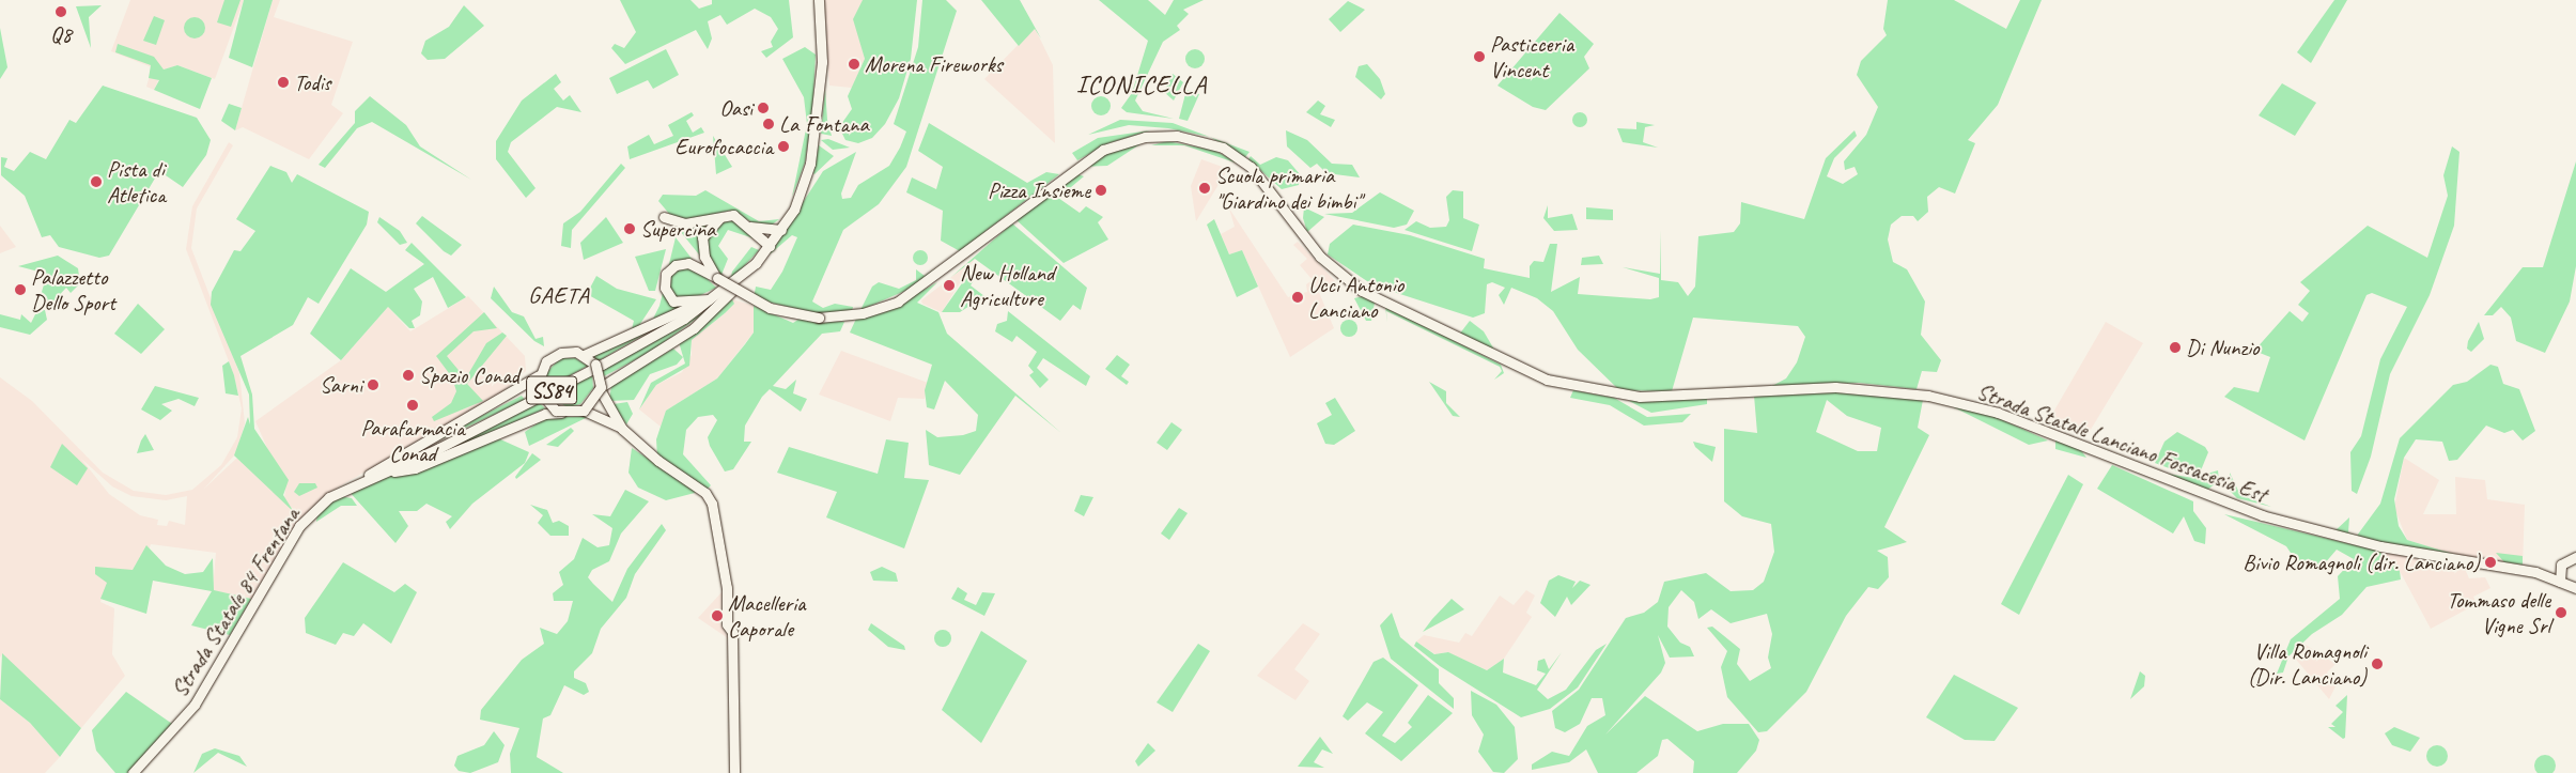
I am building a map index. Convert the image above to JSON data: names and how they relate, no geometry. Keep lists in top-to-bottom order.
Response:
{
  "streets": {
    "main road": ["SS84", "Strada Statale Lanciano Fossacesia Est", "Strada Statale 84 Frentana"]
  },
  "districts": ["ICONICELLA", "GAETA"],
  "places": [
    "Q8",
    "Pasticceria Vincent",
    "Morena Fireworks",
    "Todis",
    "Oasi",
    "La Fontana",
    "Eurofocaccia",
    "Pista di Atletica",
    "Scuola primaria \"Giardino dei bimbi\"",
    "Pizza Insieme",
    "Supercina",
    "New Holland Agriculture",
    "Palazzetto Dello Sport",
    "Ucci Antonio Lanciano",
    "Di Nunzio",
    "Spazio Conad",
    "Sarni",
    "Parafarmacia Conad",
    "Bivio Romagnoli (dir. Lanciano)",
    "Tommaso delle Vigne Srl",
    "Macelleria Caporale",
    "Villa Romagnoli (Dir. Lanciano)"
  ]
}
